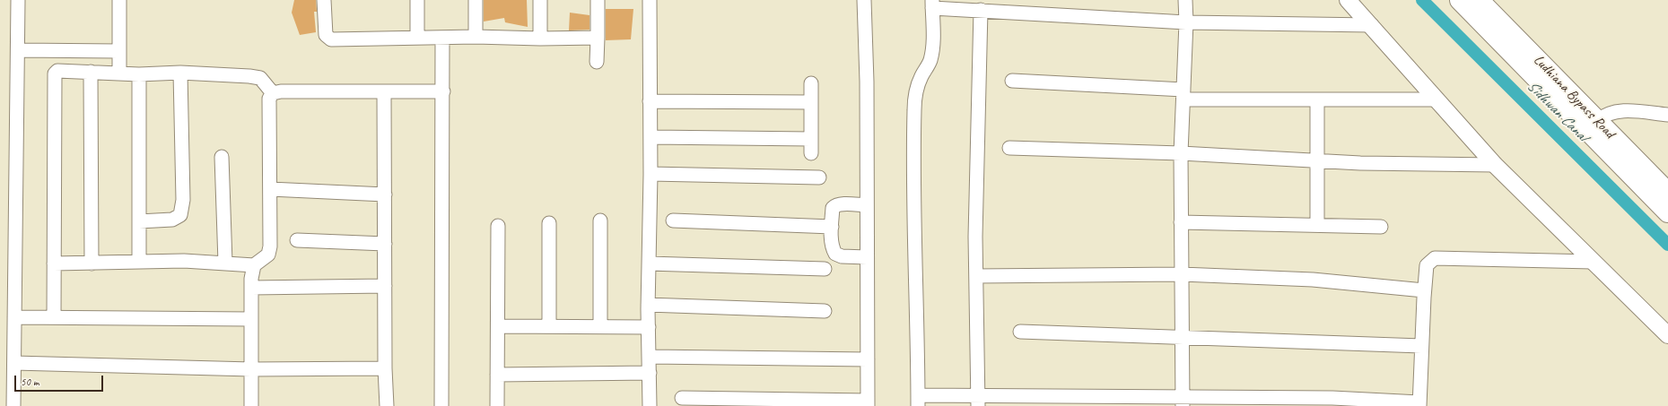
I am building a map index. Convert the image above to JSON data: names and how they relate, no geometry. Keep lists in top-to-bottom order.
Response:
{
  "streets": {
    "highway": ["Ludhiana Bypass Road"]
  },
  "water": ["Sidhwan Canal"],
  "scale_bar": "50 m"
}
